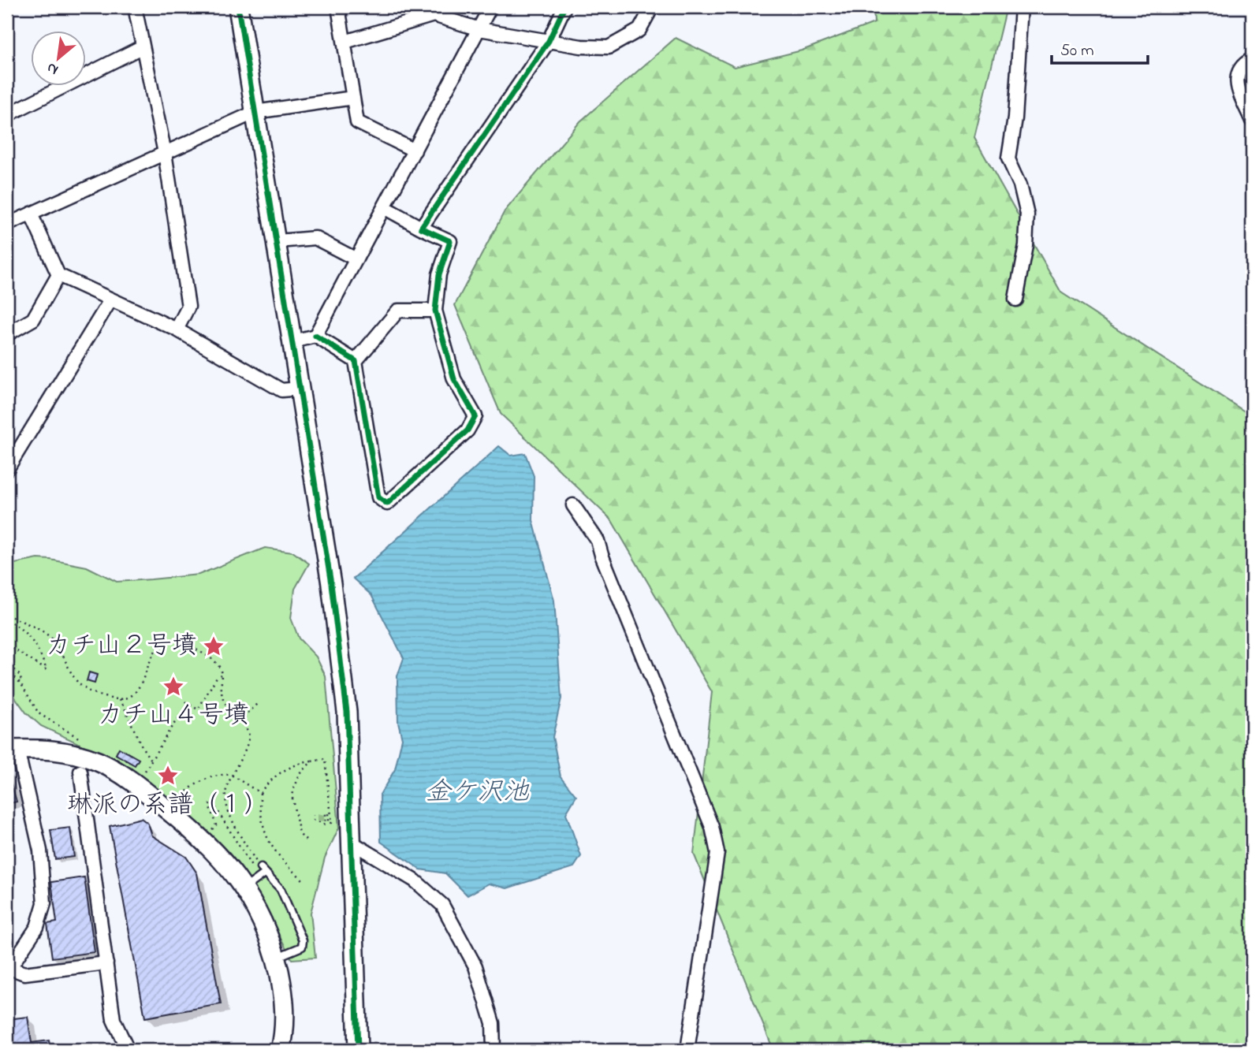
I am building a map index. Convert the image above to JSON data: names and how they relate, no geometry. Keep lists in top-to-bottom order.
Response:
{
  "water": ["金ケ沢池"],
  "places": {
    "place": ["カチ山２号墳", "カチ山４号墳", "琳派の系譜（１）"]
  },
  "scale_bar": "50 m",
  "north": "bottom left"
}
